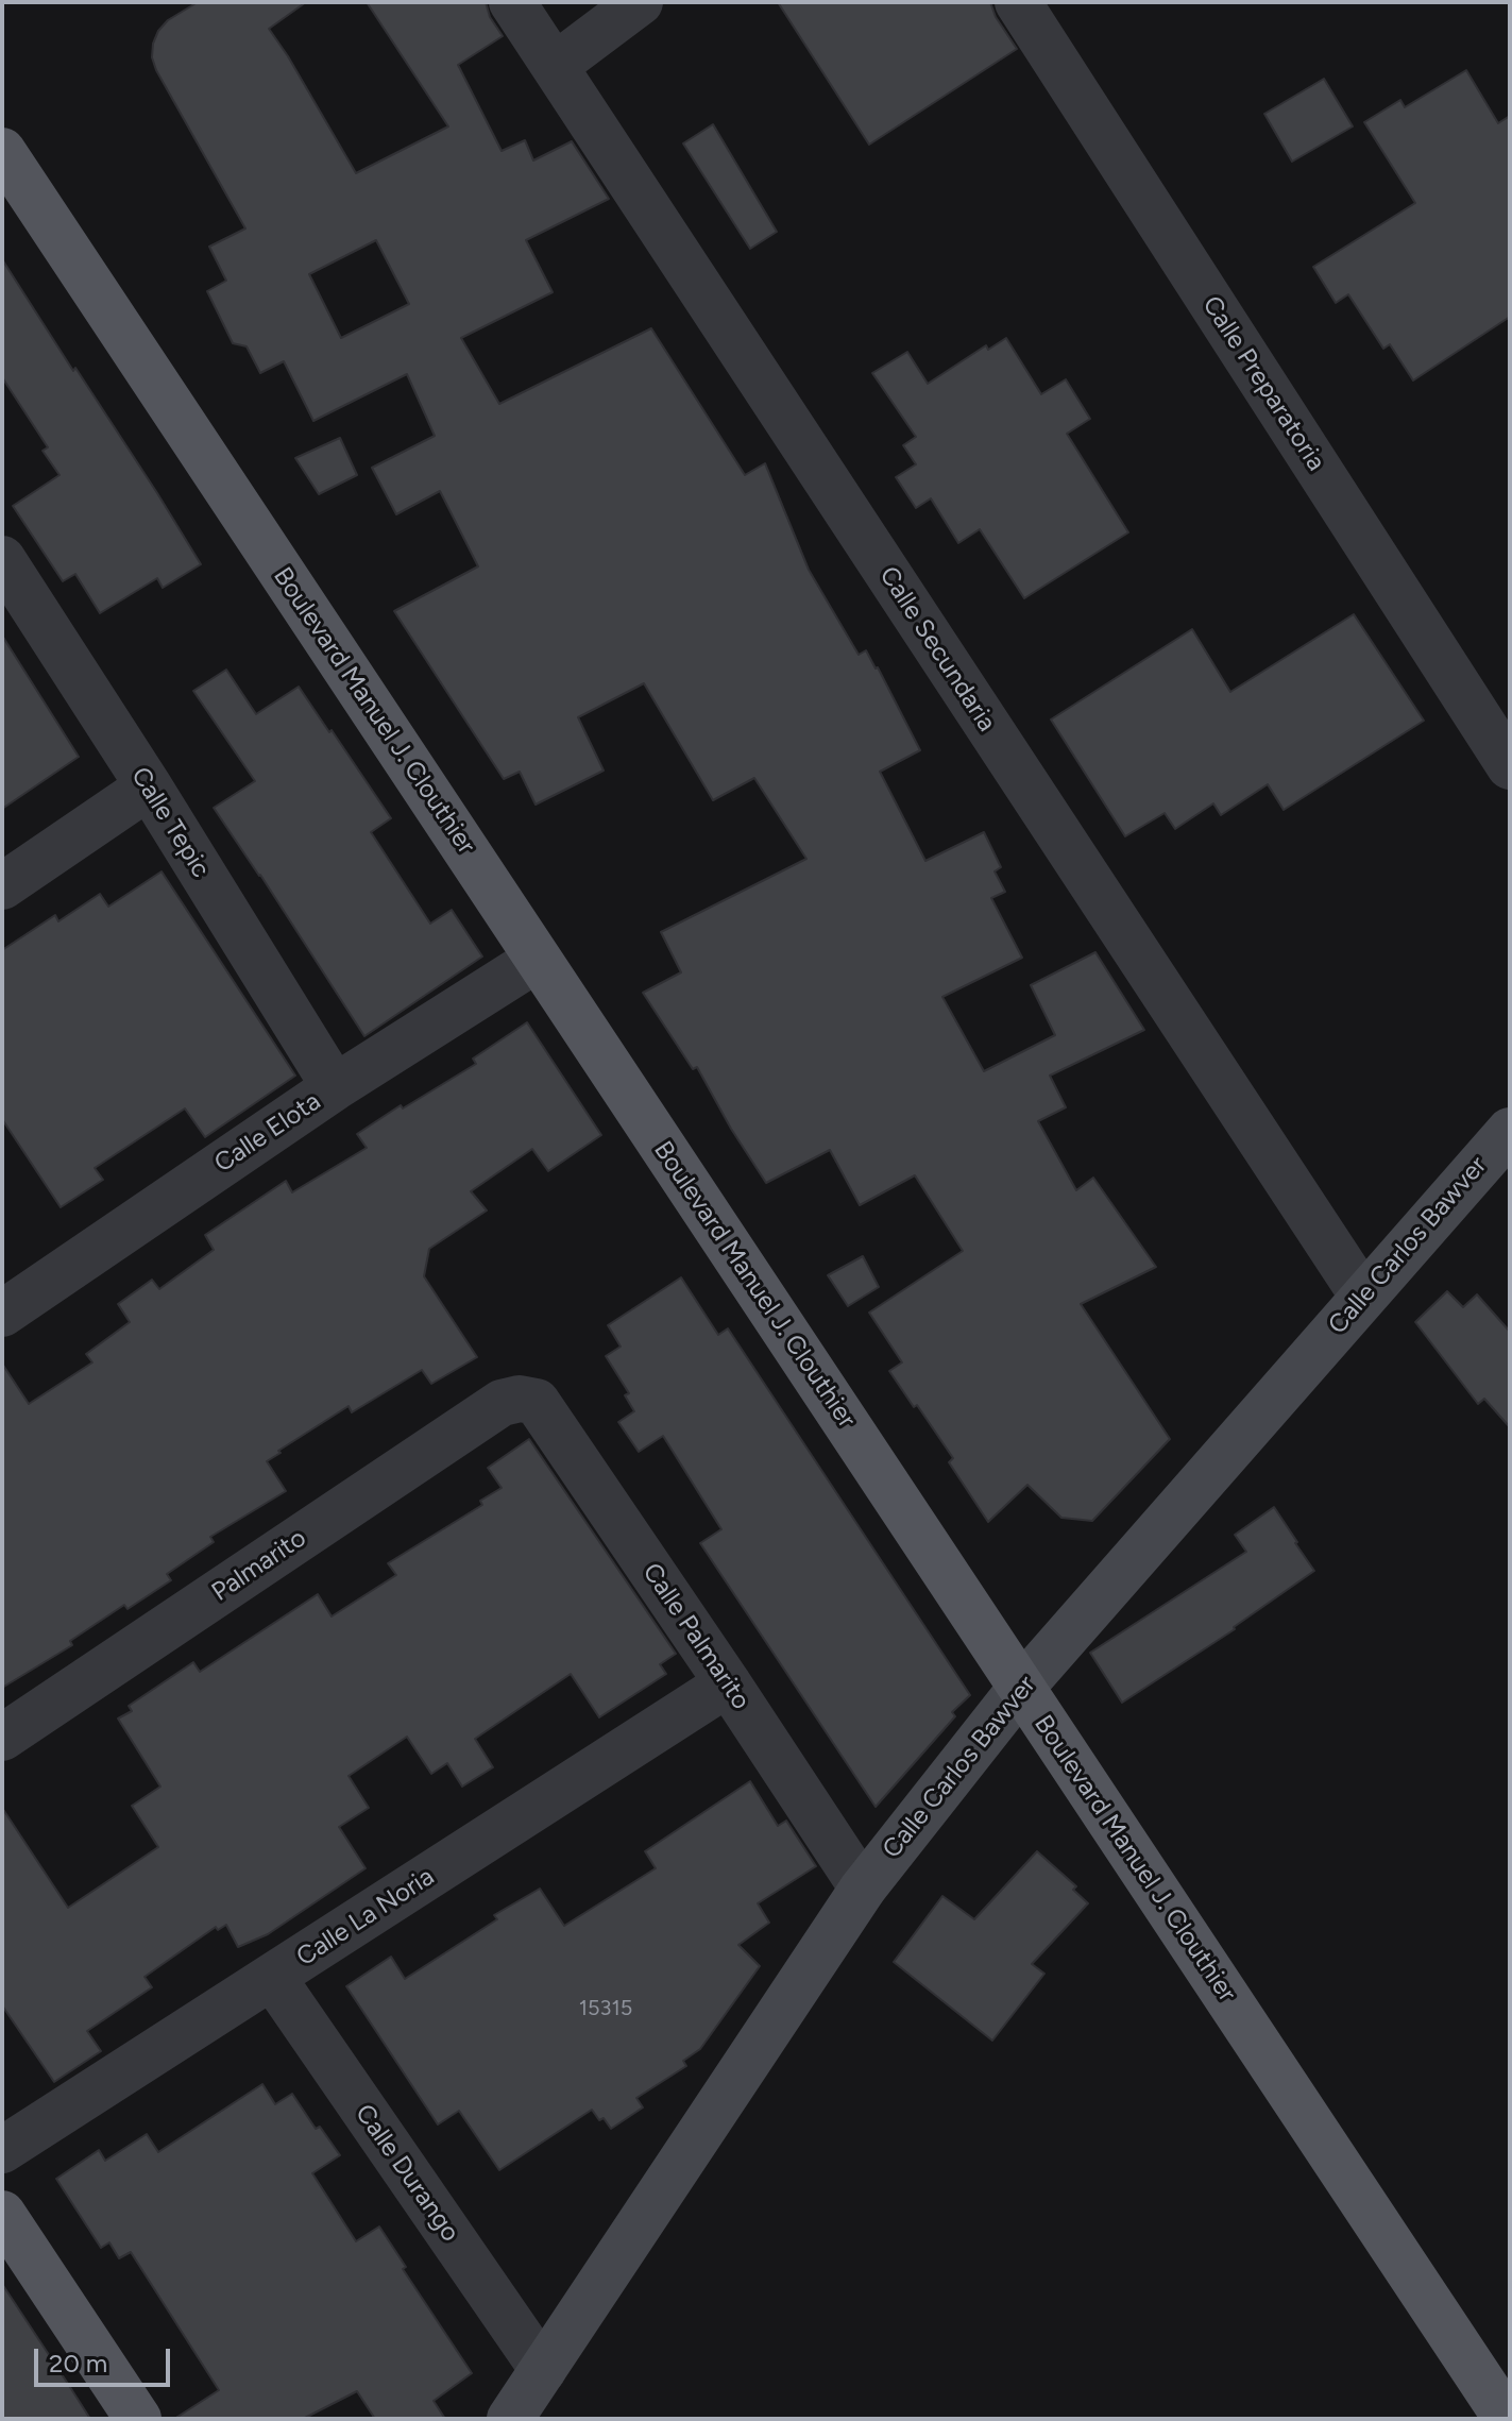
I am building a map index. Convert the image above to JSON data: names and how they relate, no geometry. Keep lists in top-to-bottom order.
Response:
{
  "streets": {
    "main road": ["Boulevard Manuel J. Clouthier", "Calle Carlos Bawver"],
    "street": [
      "Calle Preparatoria",
      "Calle Secundaria",
      "Calle Tepic",
      "Calle Elota",
      "Palmarito",
      "Calle Palmarito",
      "Calle La Noria",
      "Calle Durango"
    ]
  },
  "crossings": [
    ["Calle Secundaria", "Calle Carlos Bawver"],
    ["Boulevard Manuel J. Clouthier", "Calle Elota"],
    ["Boulevard Manuel J. Clouthier", "Calle Carlos Bawver"],
    ["Calle Tepic", "Calle Elota"],
    ["Calle Carlos Bawver", "Calle Palmarito"],
    ["Calle Carlos Bawver", "Calle Durango"],
    ["Palmarito", "Calle Palmarito"],
    ["Calle Palmarito", "Calle La Noria"],
    ["Calle La Noria", "Calle Durango"]
  ],
  "house_numbers": ["15315"],
  "scale_bar": "20 m"
}
